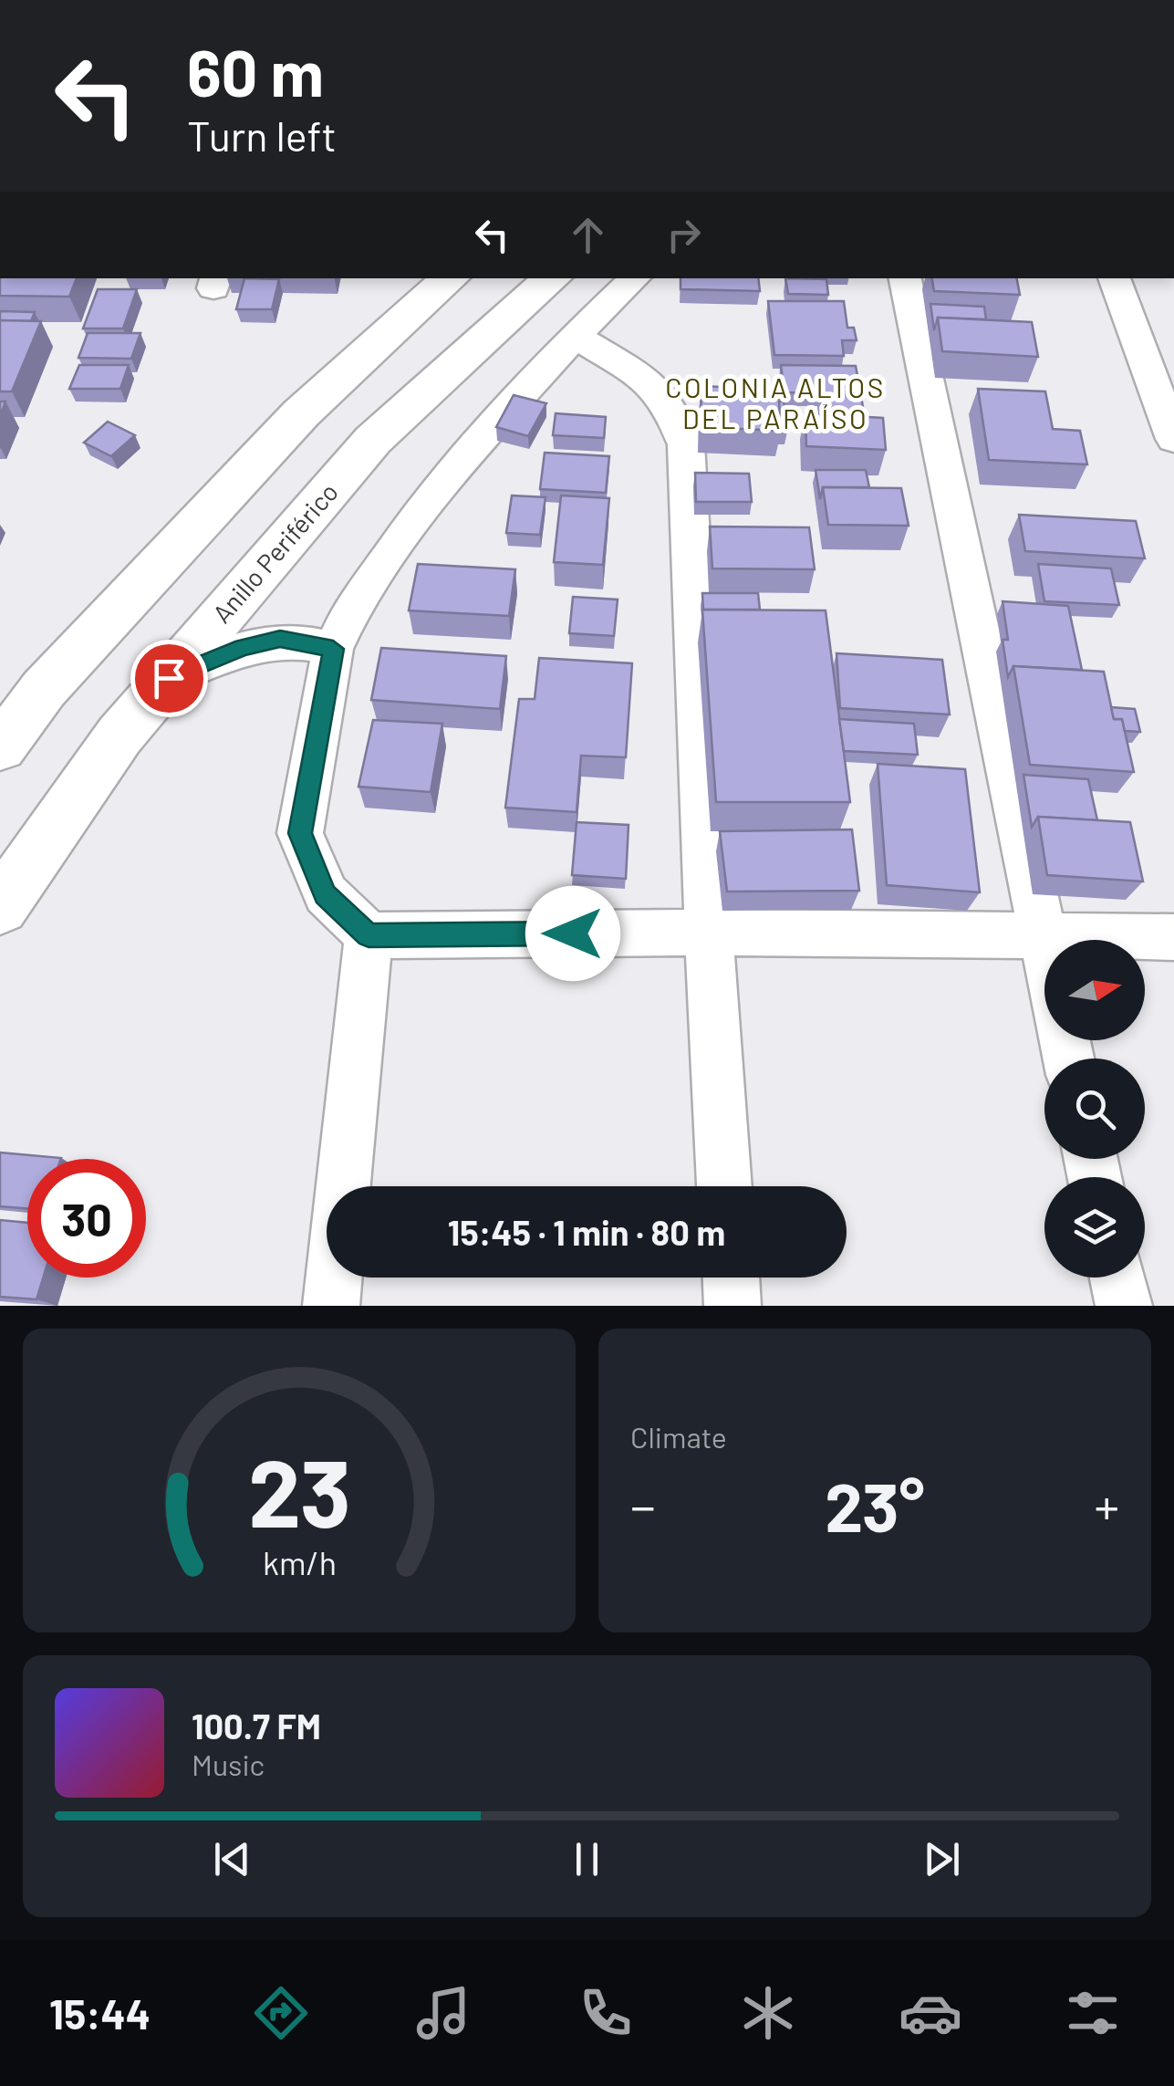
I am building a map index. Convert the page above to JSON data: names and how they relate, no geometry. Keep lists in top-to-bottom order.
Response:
{
  "streets": {
    "highway": ["Anillo Periférico"]
  },
  "districts": ["COLONIA ALTOS DEL PARAÍSO"],
  "north": "right",
  "page": {
    "turn": ["60 m", "Turn left"],
    "limit": "30",
    "trip": "15:45 · 1 min · 80 m",
    "tile": "Climate",
    "heat": ["−", "23°", "+"],
    "song": ["100.7 FM", "Music"],
    "tabs": "15:44",
    "gauge": ["23", "km/h"]
  }
}
